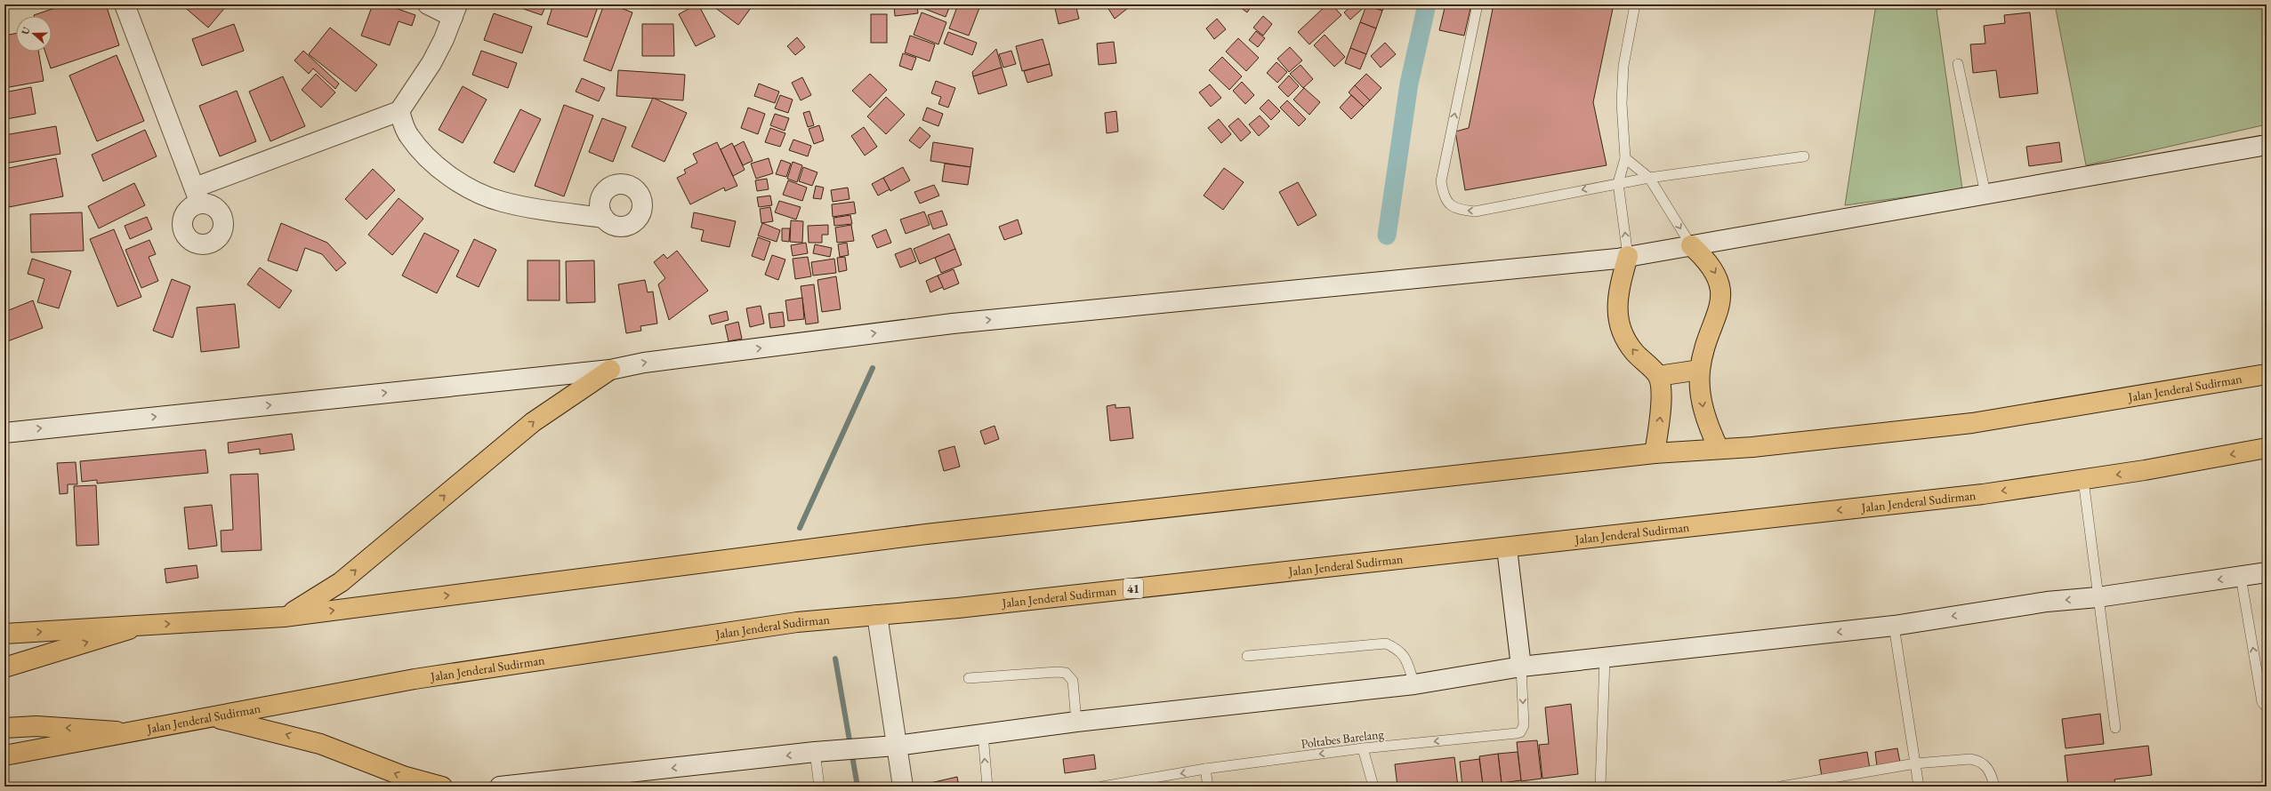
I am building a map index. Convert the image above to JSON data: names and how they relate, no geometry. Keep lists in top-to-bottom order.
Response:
{
  "streets": {
    "main road": ["Jalan Jenderal Sudirman", "41"],
    "lane": ["Poltabes Barelang"]
  },
  "one_way": ["Poltabes Barelang"],
  "north": "left"
}
